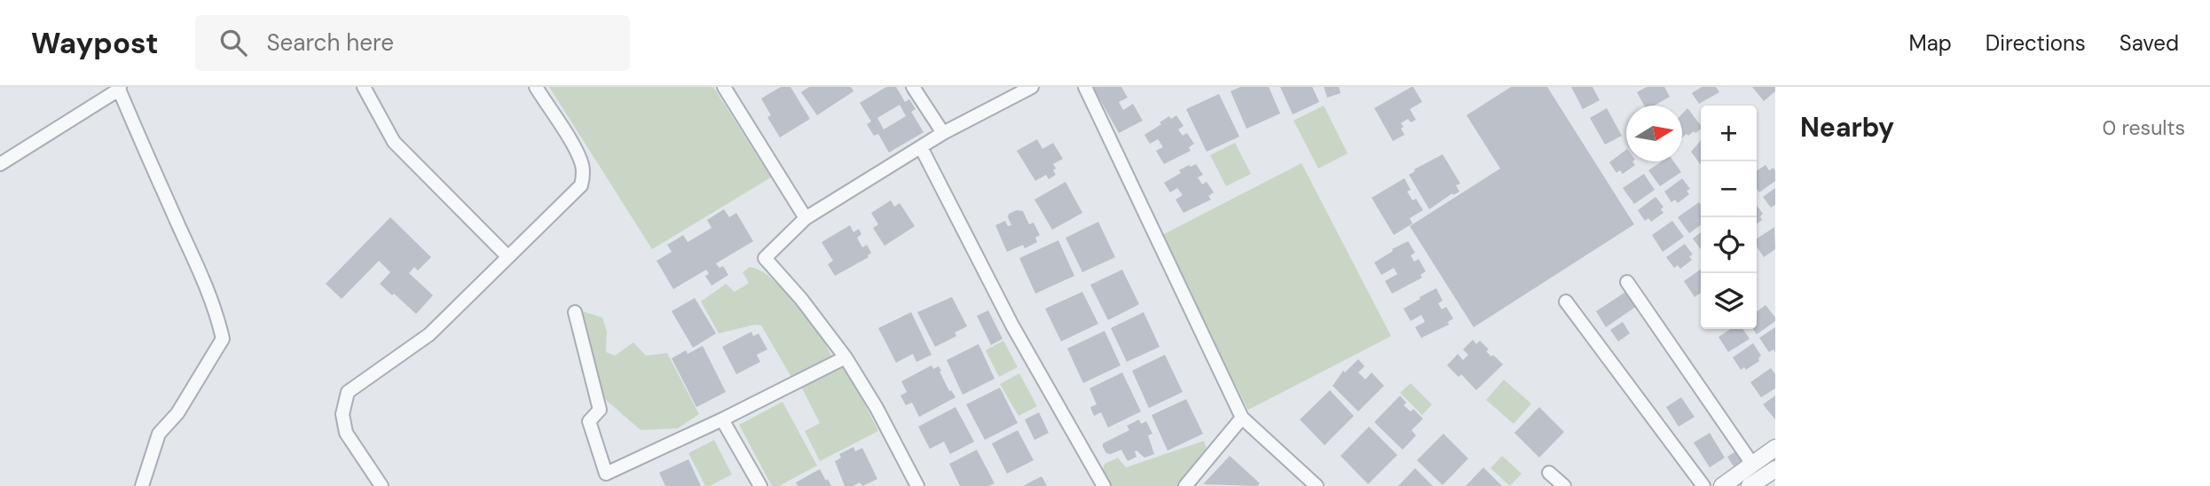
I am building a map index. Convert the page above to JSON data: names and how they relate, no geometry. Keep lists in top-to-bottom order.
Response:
{
  "north": "right",
  "page": {
    "header": "Waypost",
    "search": "Search here",
    "nav": ["Map", "Directions", "Saved"],
    "heading": ["Nearby", "0 results"],
    "map_buttons": ["+", "−"]
  }
}
